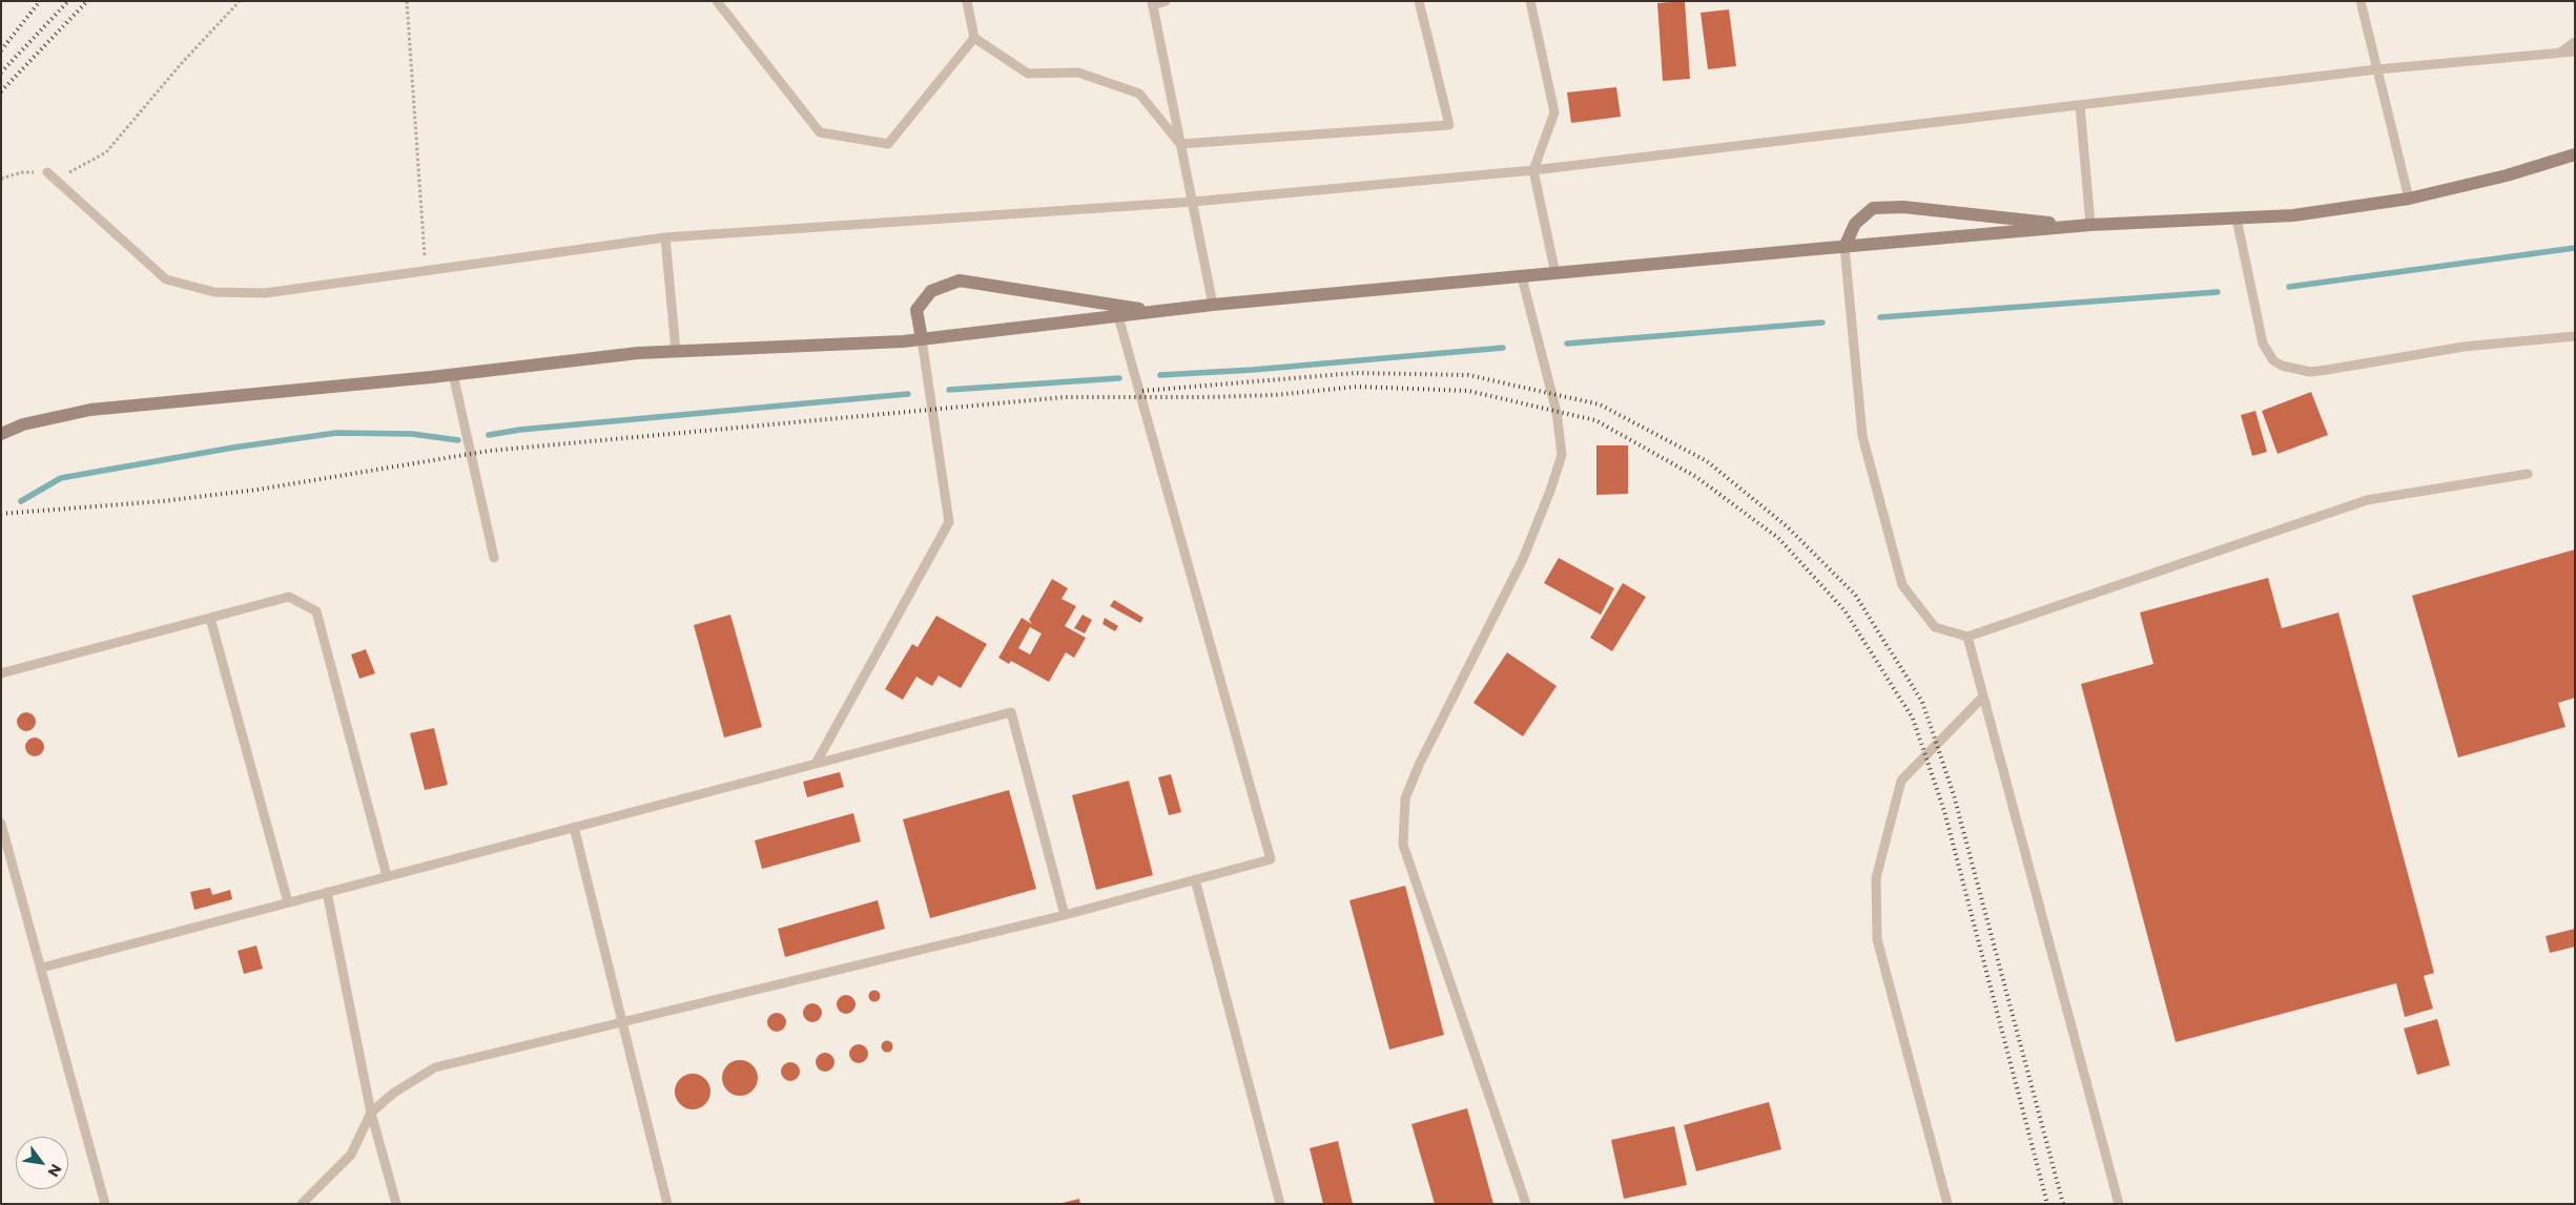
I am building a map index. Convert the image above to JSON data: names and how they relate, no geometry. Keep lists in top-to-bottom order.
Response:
{
  "north": "bottom right"
}
